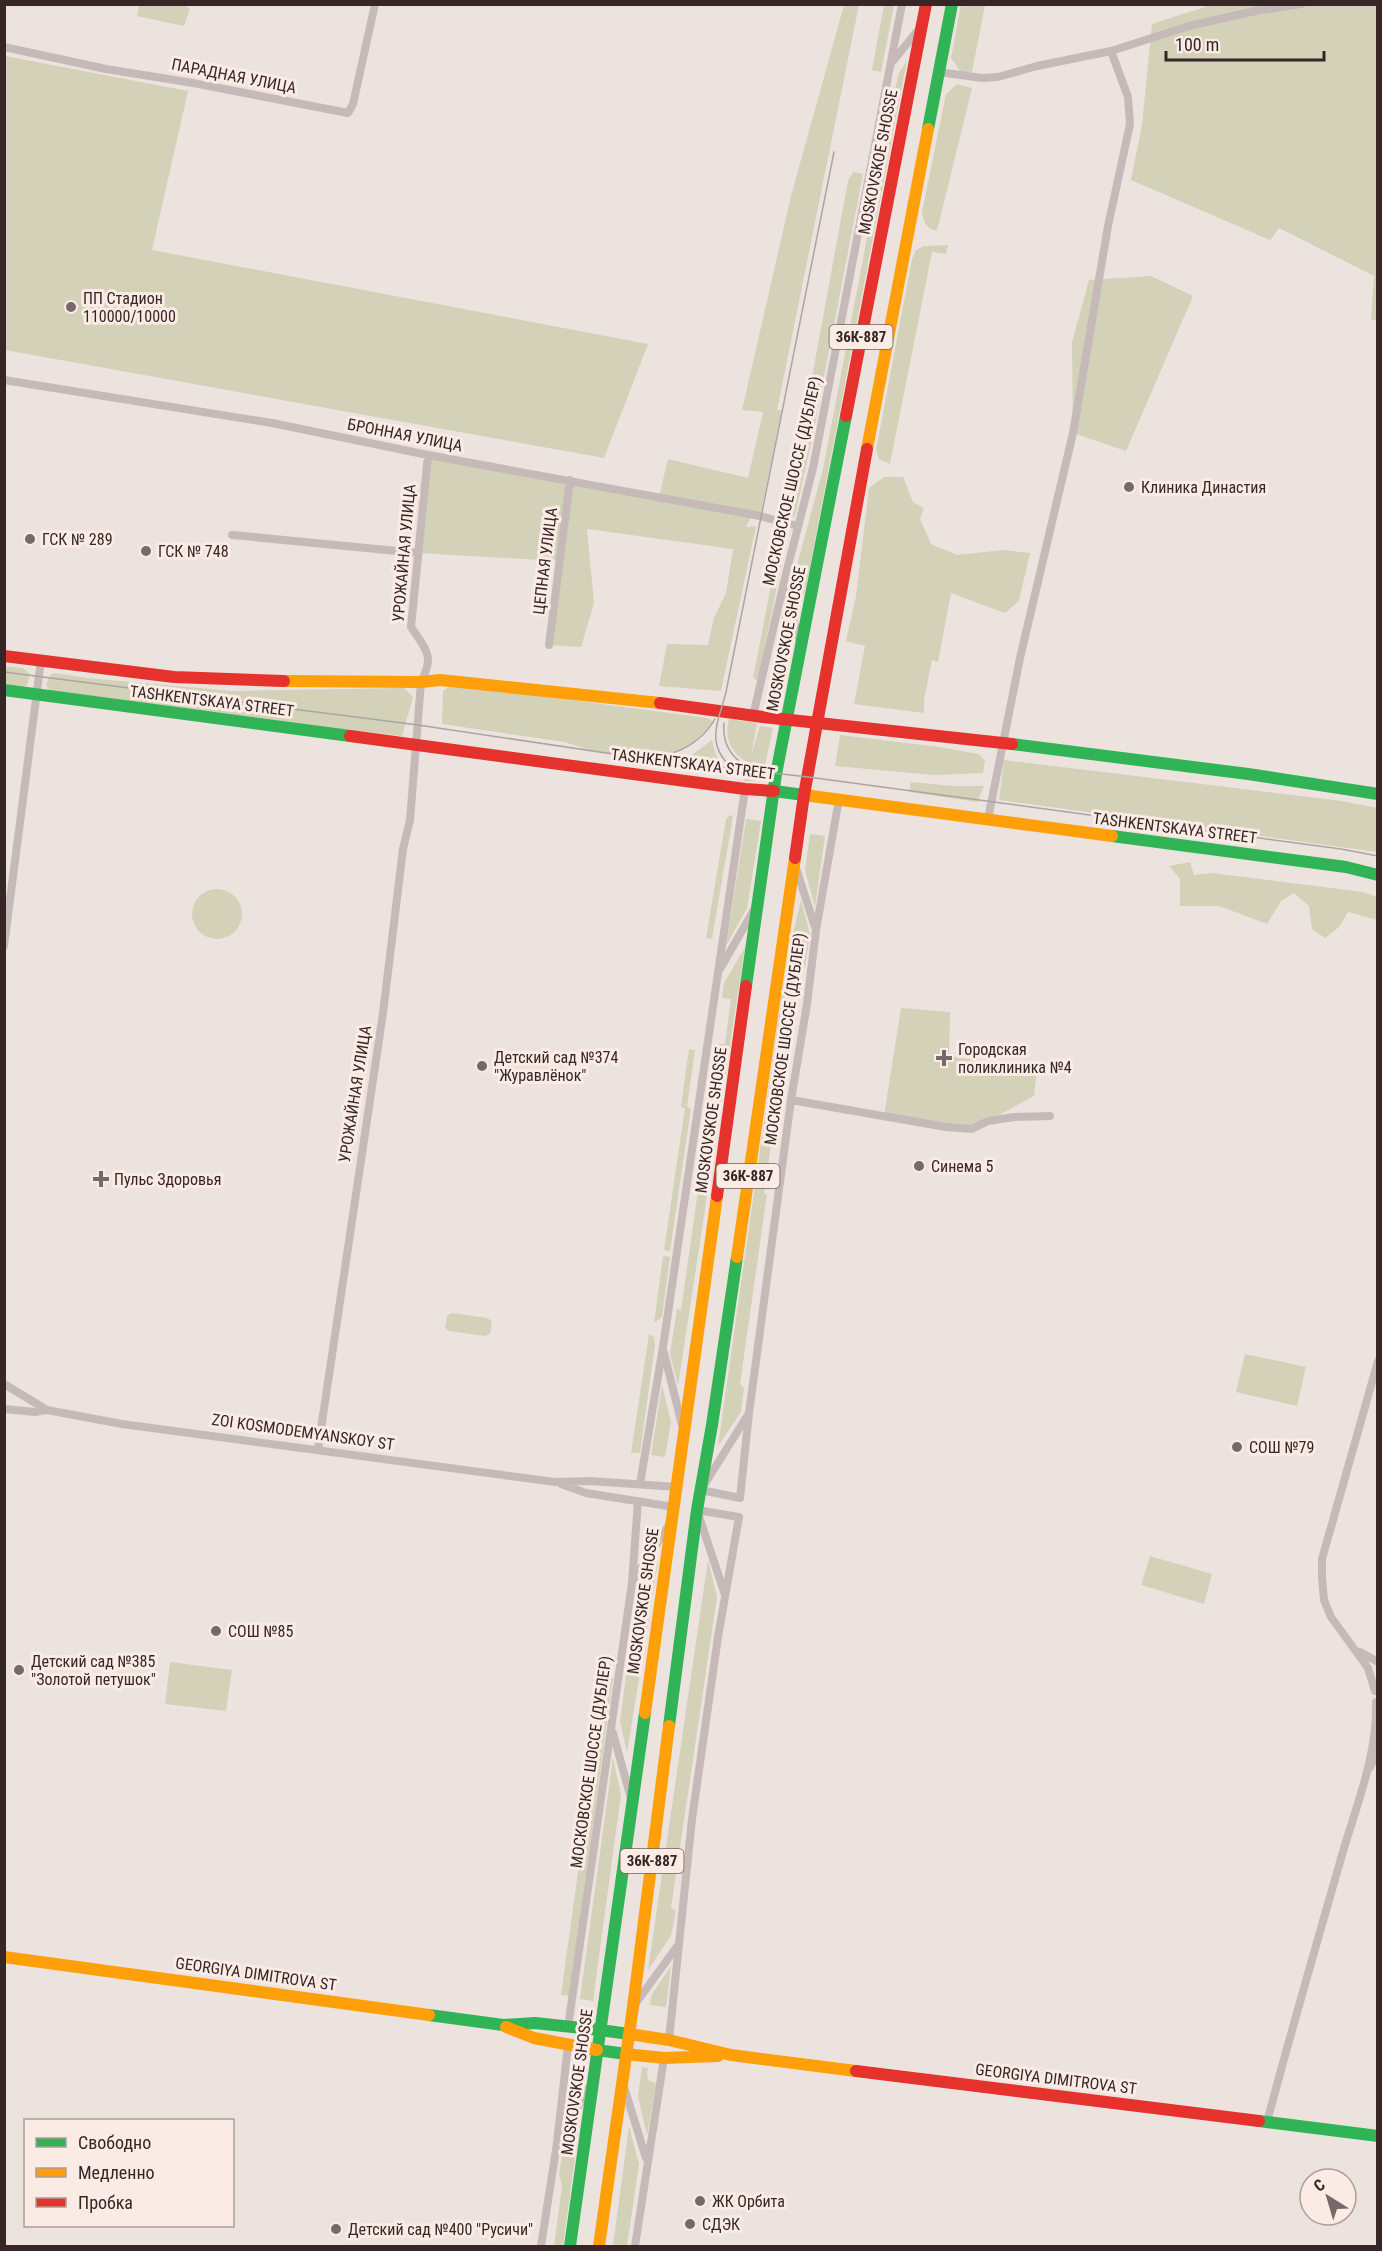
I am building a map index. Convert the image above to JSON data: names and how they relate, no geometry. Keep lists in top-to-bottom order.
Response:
{
  "streets": {
    "main road": [
      "MOSKOVSKOE SHOSSE",
      "36К-887",
      "TASHKENTSKAYA STREET",
      "GEORGIYA DIMITROVA ST"
    ],
    "street": [
      "ПАРАДНАЯ УЛИЦА",
      "БРОННАЯ УЛИЦА",
      "МОСКОВСКОЕ ШОССЕ (ДУБЛЕР)",
      "УРОЖАЙНАЯ УЛИЦА",
      "ЦЕПНАЯ УЛИЦА",
      "ZOI KOSMODEMYANSKOY ST"
    ]
  },
  "crossings": [
    ["MOSKOVSKOE SHOSSE", "TASHKENTSKAYA STREET"],
    ["MOSKOVSKOE SHOSSE", "GEORGIYA DIMITROVA ST"],
    ["36К-887", "МОСКОВСКОЕ ШОССЕ (ДУБЛЕР)"],
    ["36К-887", "TASHKENTSKAYA STREET"],
    ["36К-887", "GEORGIYA DIMITROVA ST"],
    ["БРОННАЯ УЛИЦА", "МОСКОВСКОЕ ШОССЕ (ДУБЛЕР)"],
    ["БРОННАЯ УЛИЦА", "УРОЖАЙНАЯ УЛИЦА"],
    ["БРОННАЯ УЛИЦА", "ЦЕПНАЯ УЛИЦА"],
    ["МОСКОВСКОЕ ШОССЕ (ДУБЛЕР)", "TASHKENTSKAYA STREET"],
    ["МОСКОВСКОЕ ШОССЕ (ДУБЛЕР)", "GEORGIYA DIMITROVA ST"],
    ["УРОЖАЙНАЯ УЛИЦА", "TASHKENTSKAYA STREET"],
    ["УРОЖАЙНАЯ УЛИЦА", "ZOI KOSMODEMYANSKOY ST"]
  ],
  "places": {
    "other": [
      "ПП Стадион 110000/10000",
      "Клиника Династия",
      "ГСК № 289",
      "ГСК № 748",
      "Детский сад №374 \"Журавлёнок\"",
      "Синема 5",
      "СОШ №79",
      "СОШ №85",
      "Детский сад №385 \"Золотой петушок\"",
      "ЖК Орбита",
      "СДЭК",
      "Детский сад №400 \"Русичи\""
    ],
    "health": ["Городская поликлиника №4", "Пульс Здоровья"]
  },
  "legend": ["Свободно", "Медленно", "Пробка"],
  "scale_bar": "100 m",
  "north": "top left"
}
